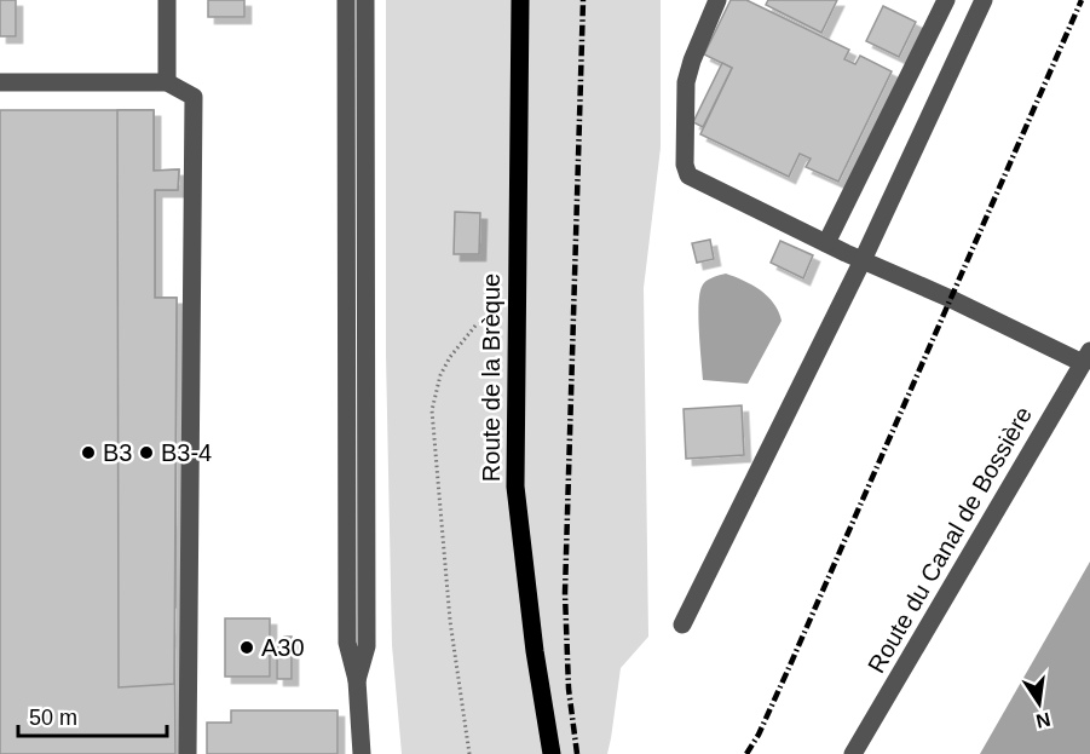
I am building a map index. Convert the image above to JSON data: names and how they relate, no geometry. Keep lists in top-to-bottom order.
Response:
{
  "streets": {
    "main road": ["Route de la Brèque"],
    "street": ["Route du Canal de Bossière"]
  },
  "places": ["B3", "B3-4", "A30"],
  "scale_bar": "50 m",
  "north": "bottom"
}
